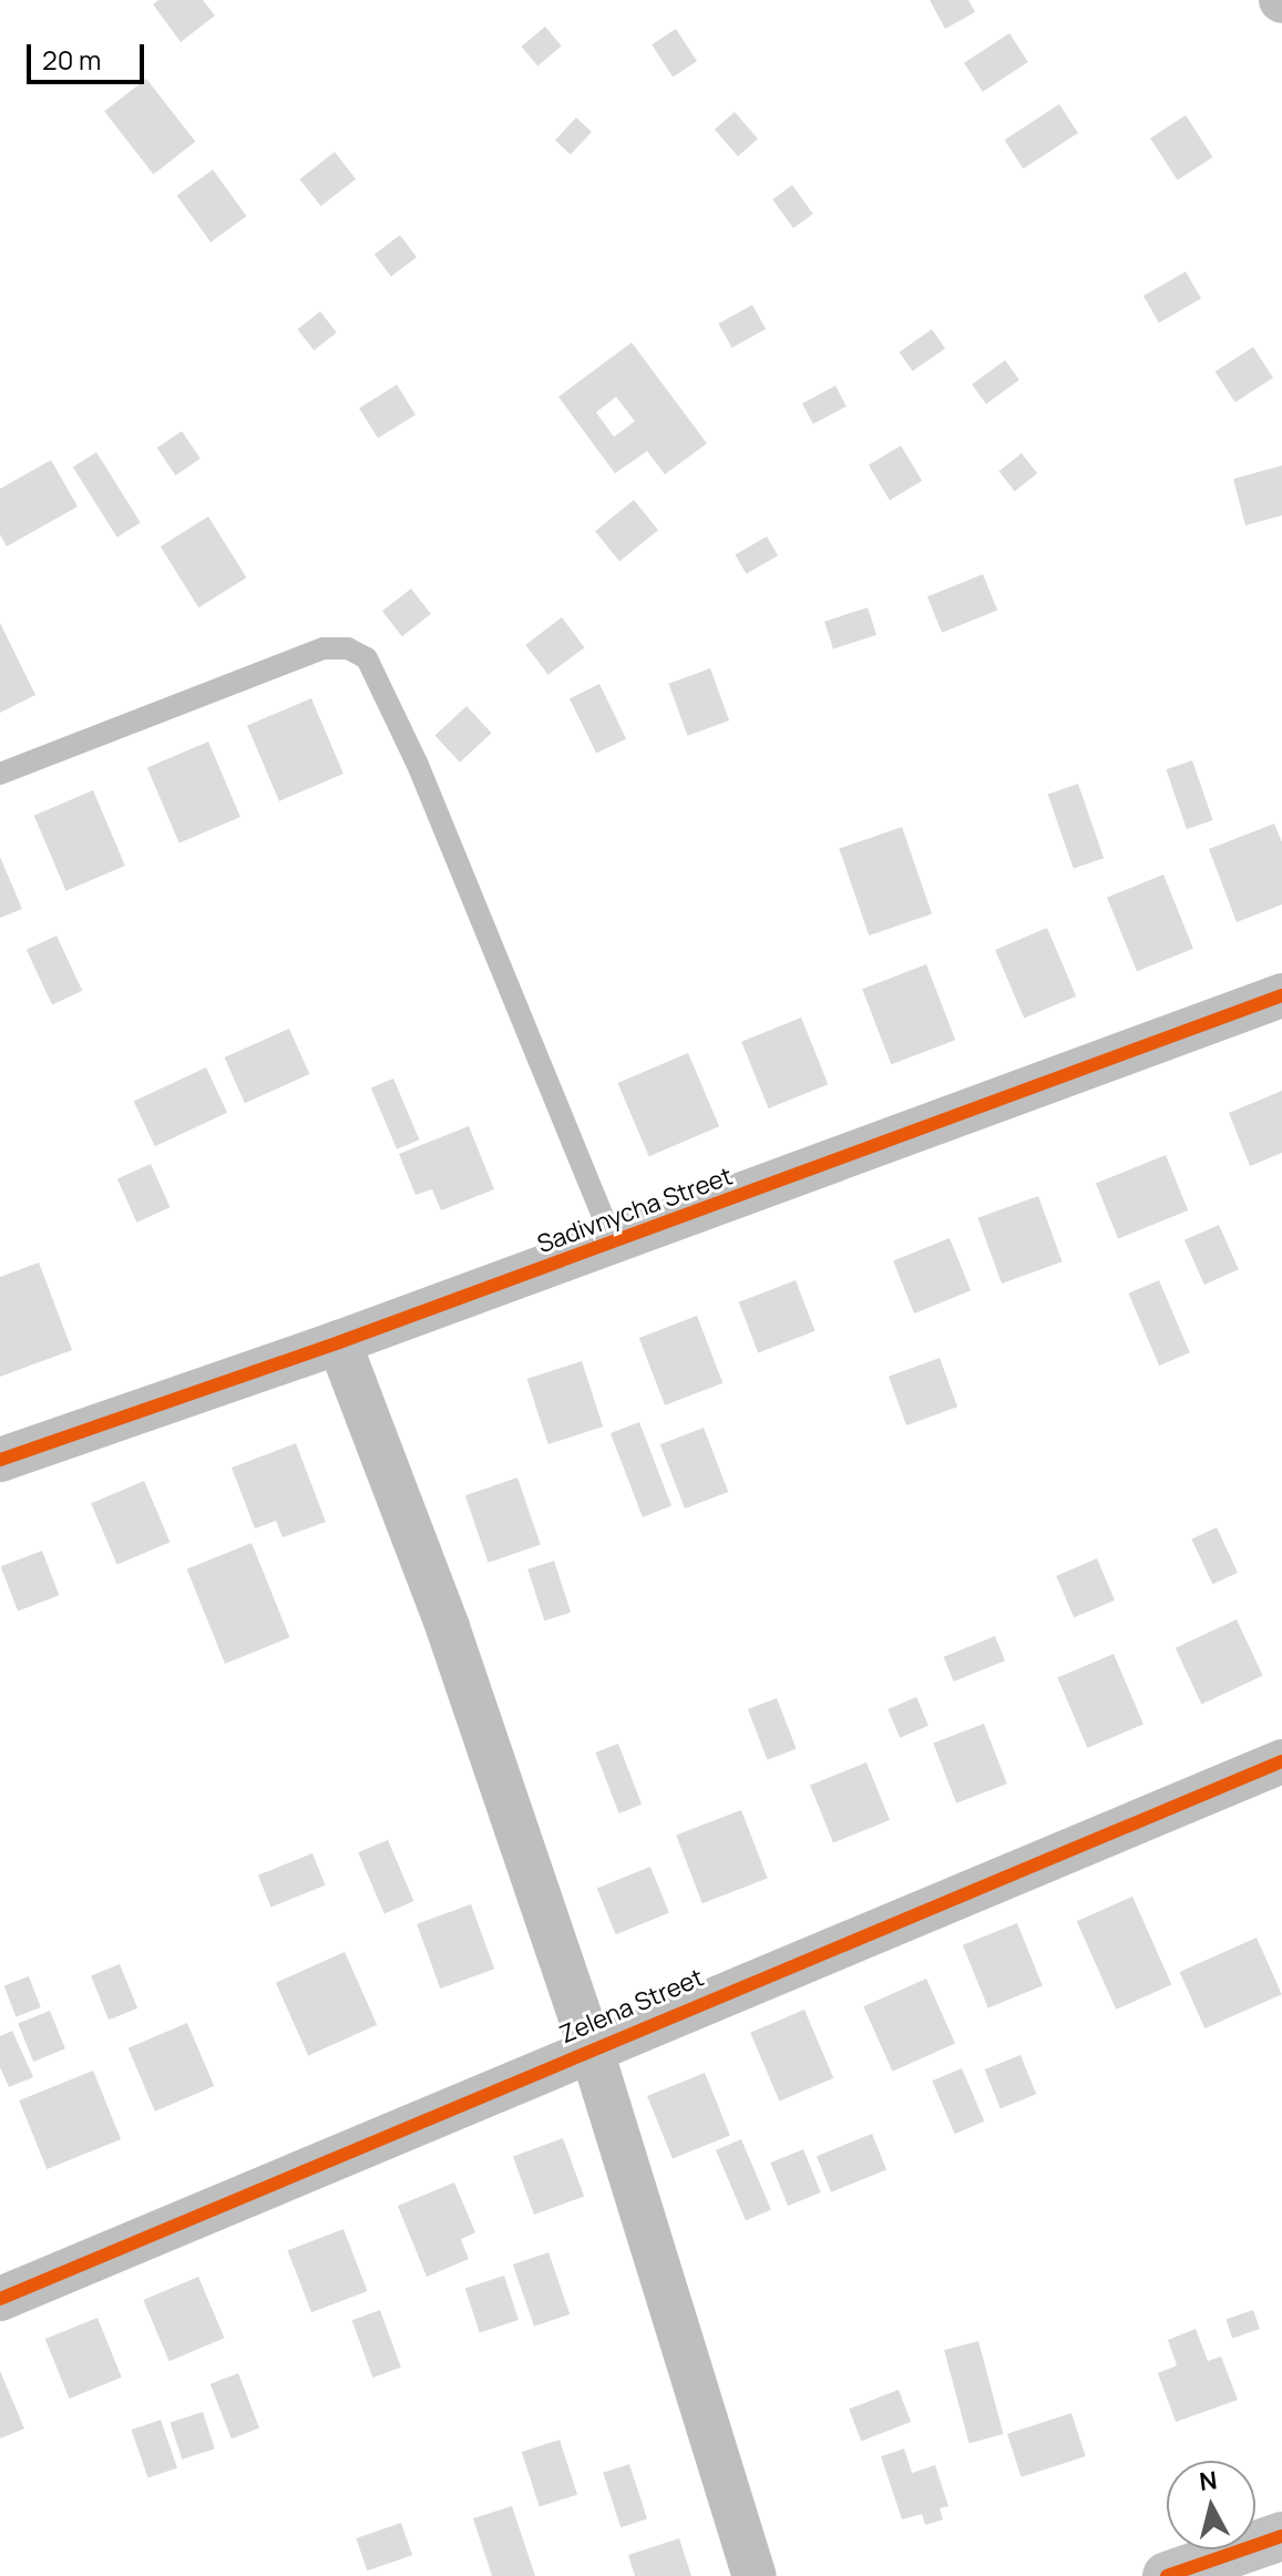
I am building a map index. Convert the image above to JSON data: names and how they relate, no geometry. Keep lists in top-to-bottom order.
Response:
{
  "streets": {
    "street": ["Sadivnycha Street", "Zelena Street"]
  },
  "scale_bar": "20 m",
  "north": "top"
}
